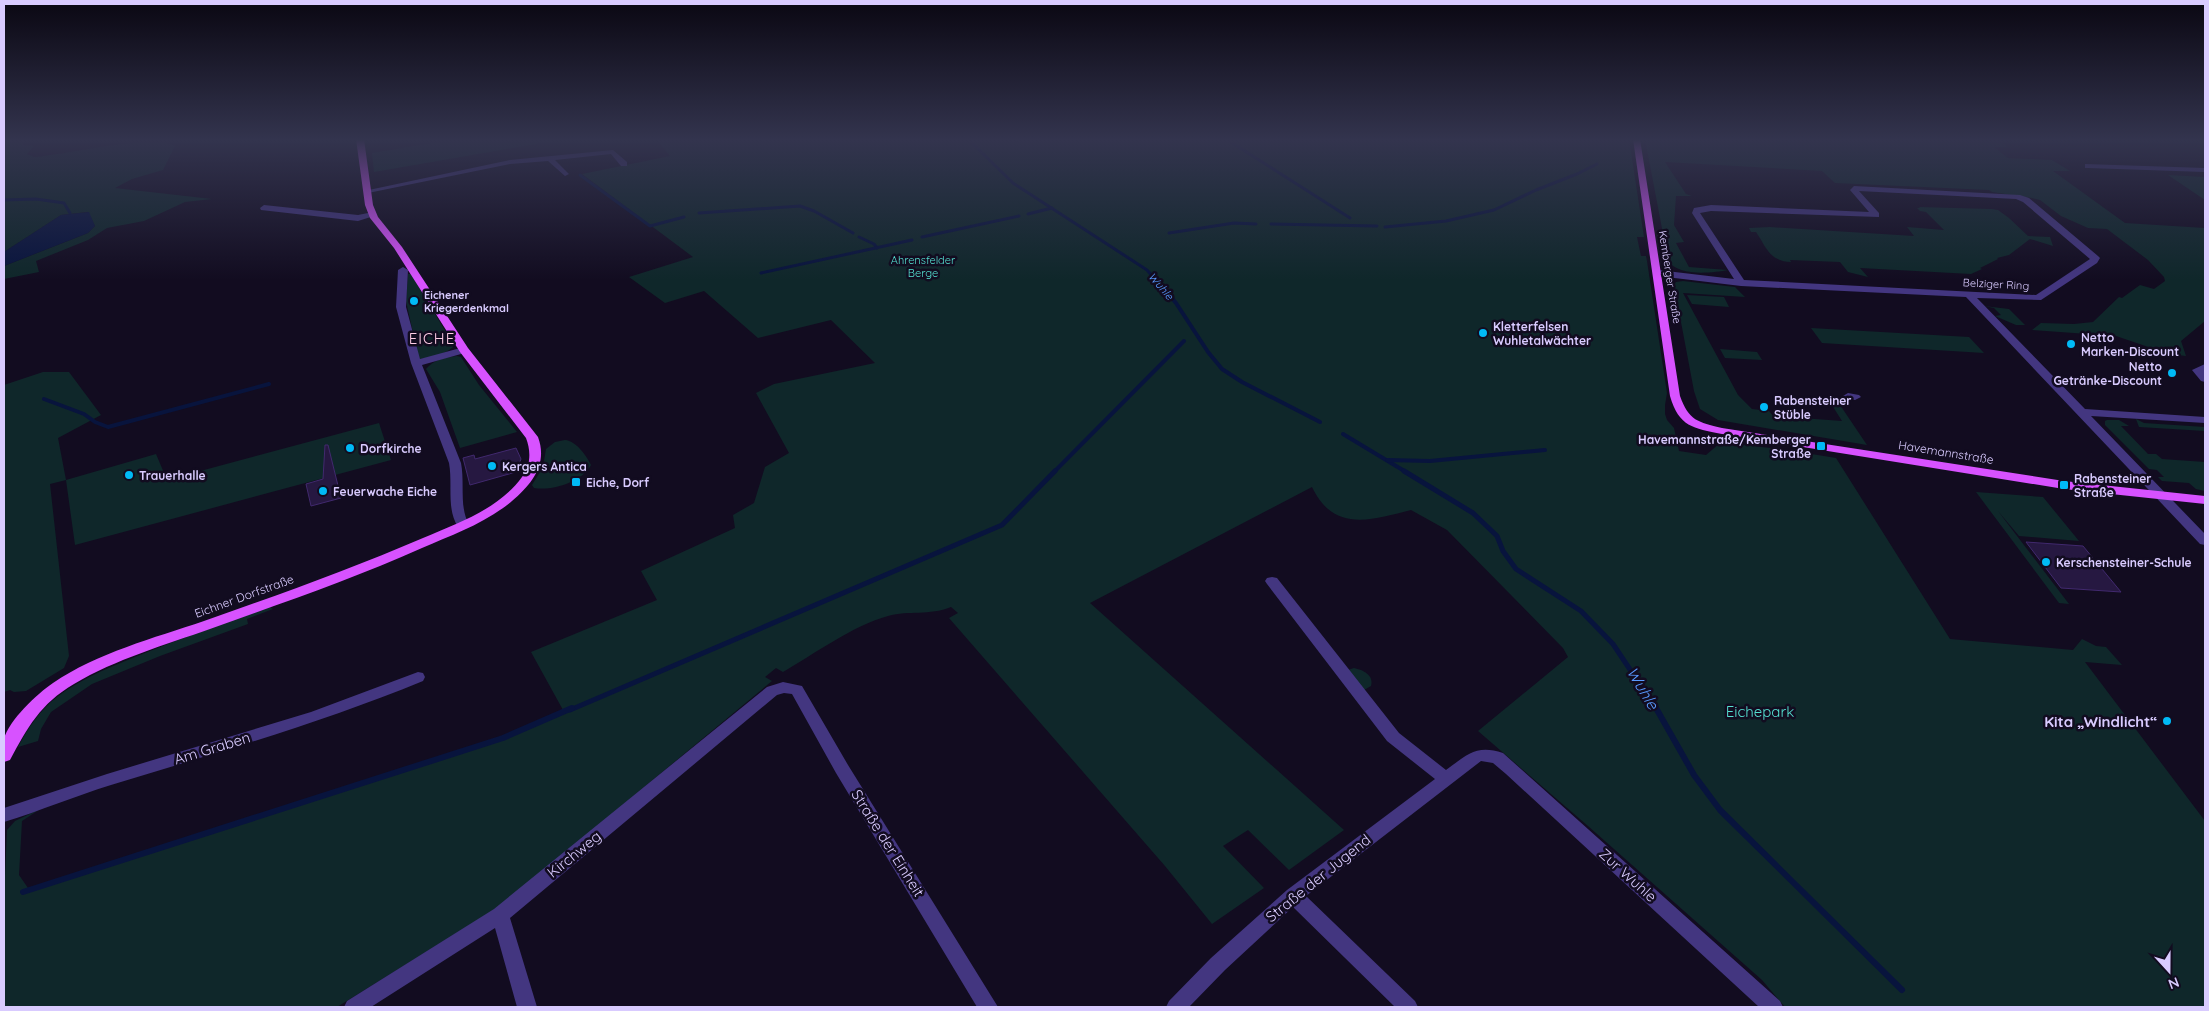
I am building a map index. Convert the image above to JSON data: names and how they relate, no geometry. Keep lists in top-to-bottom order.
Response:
{
  "streets": {
    "main road": ["Kemberger Straße", "Havemannstraße", "Eichner Dorfstraße"],
    "street": [
      "Belziger Ring",
      "Am Graben",
      "Straße der Einheit",
      "Kirchweg",
      "Zur Wuhle",
      "Straße der Jugend"
    ]
  },
  "crossings": [
    ["Kemberger Straße", "Belziger Ring"],
    ["Kemberger Straße", "Havemannstraße"],
    ["Straße der Einheit", "Kirchweg"],
    ["Zur Wuhle", "Straße der Jugend"]
  ],
  "districts": ["EICHE"],
  "water": ["Wuhle"],
  "parks": ["Ahrensfelder Berge", "Eichepark"],
  "places": {
    "other": [
      "Eichener Kriegerdenkmal",
      "Kletterfelsen Wuhletalwächter",
      "Netto Marken-Discount",
      "Netto Getränke-Discount",
      "Rabensteiner Stüble",
      "Dorfkirche",
      "Kergers Antica",
      "Trauerhalle",
      "Feuerwache Eiche",
      "Kerschensteiner-Schule",
      "Kita „Windlicht“"
    ],
    "transit": ["Havemannstraße/Kemberger Straße", "Eiche, Dorf", "Rabensteiner Straße"]
  },
  "north": "bottom"
}
